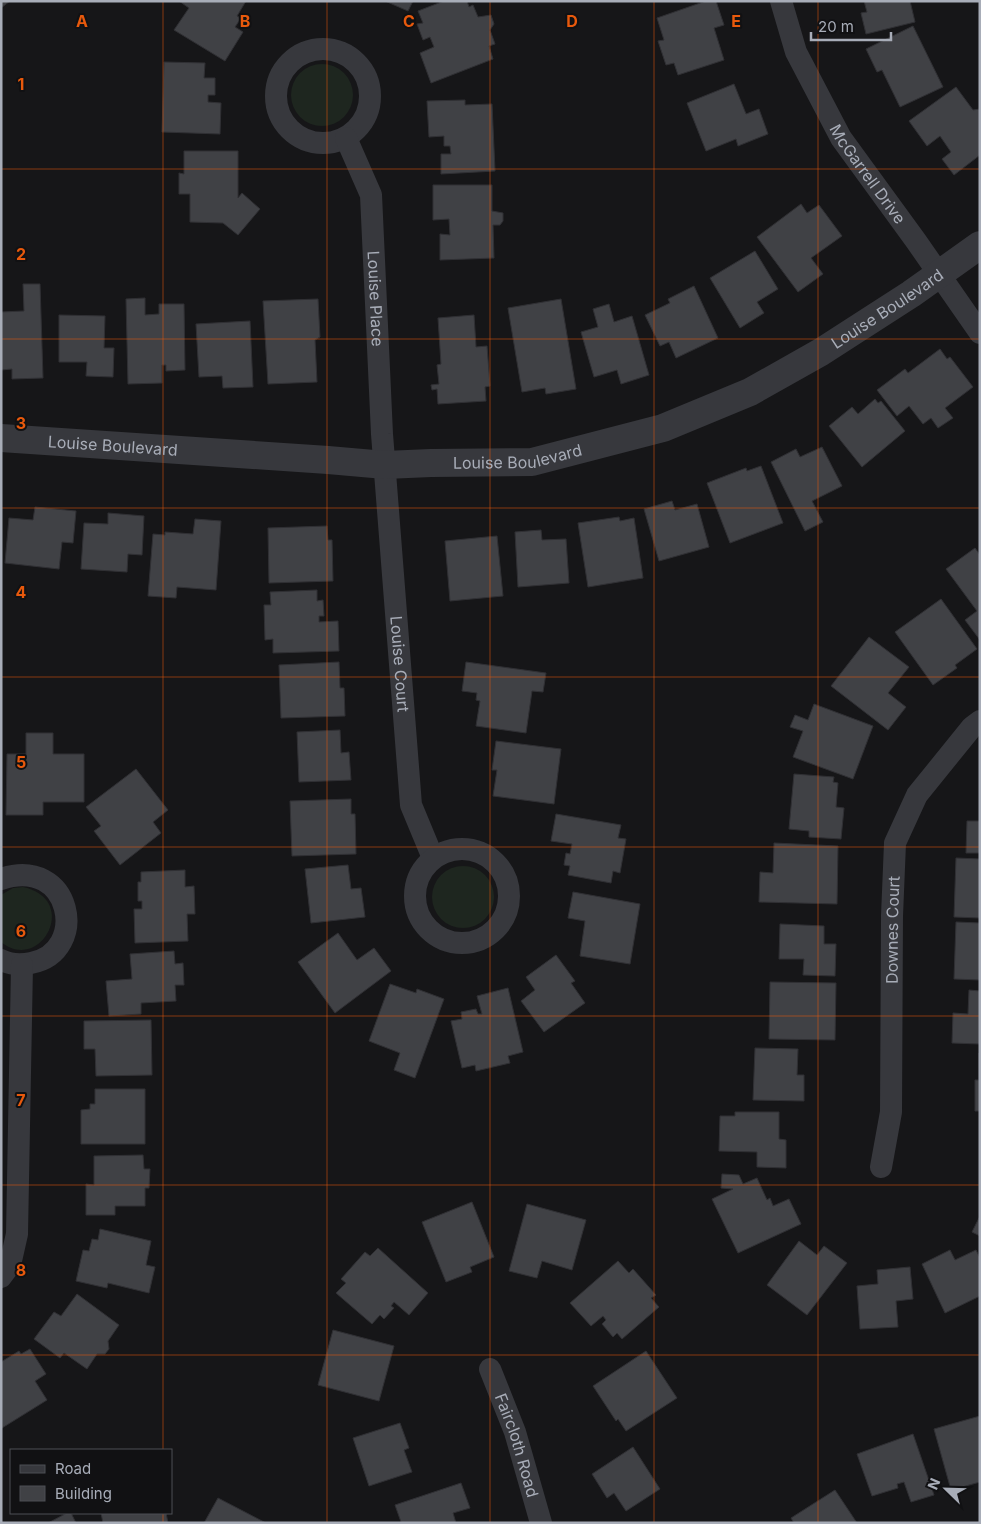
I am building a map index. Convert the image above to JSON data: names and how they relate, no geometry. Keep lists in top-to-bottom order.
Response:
{
  "streets": {
    "street": [
      "McGarrell Drive",
      "Louise Place",
      "Louise Boulevard",
      "Louise Court",
      "Downes Court",
      "Faircloth Road"
    ]
  },
  "crossings": [
    ["McGarrell Drive", "Louise Boulevard"],
    ["Louise Place", "Louise Boulevard"],
    ["Louise Place", "Louise Court"],
    ["Louise Boulevard", "Louise Court"]
  ],
  "legend": ["Road", "Building"],
  "scale_bar": "20 m",
  "north": "top left",
  "grid": {
    "columns": [
      "A",
      "B",
      "C",
      "D",
      "E"
    ],
    "rows": [
      "1",
      "2",
      "3",
      "4",
      "5",
      "6",
      "7",
      "8"
    ]
  }
}
